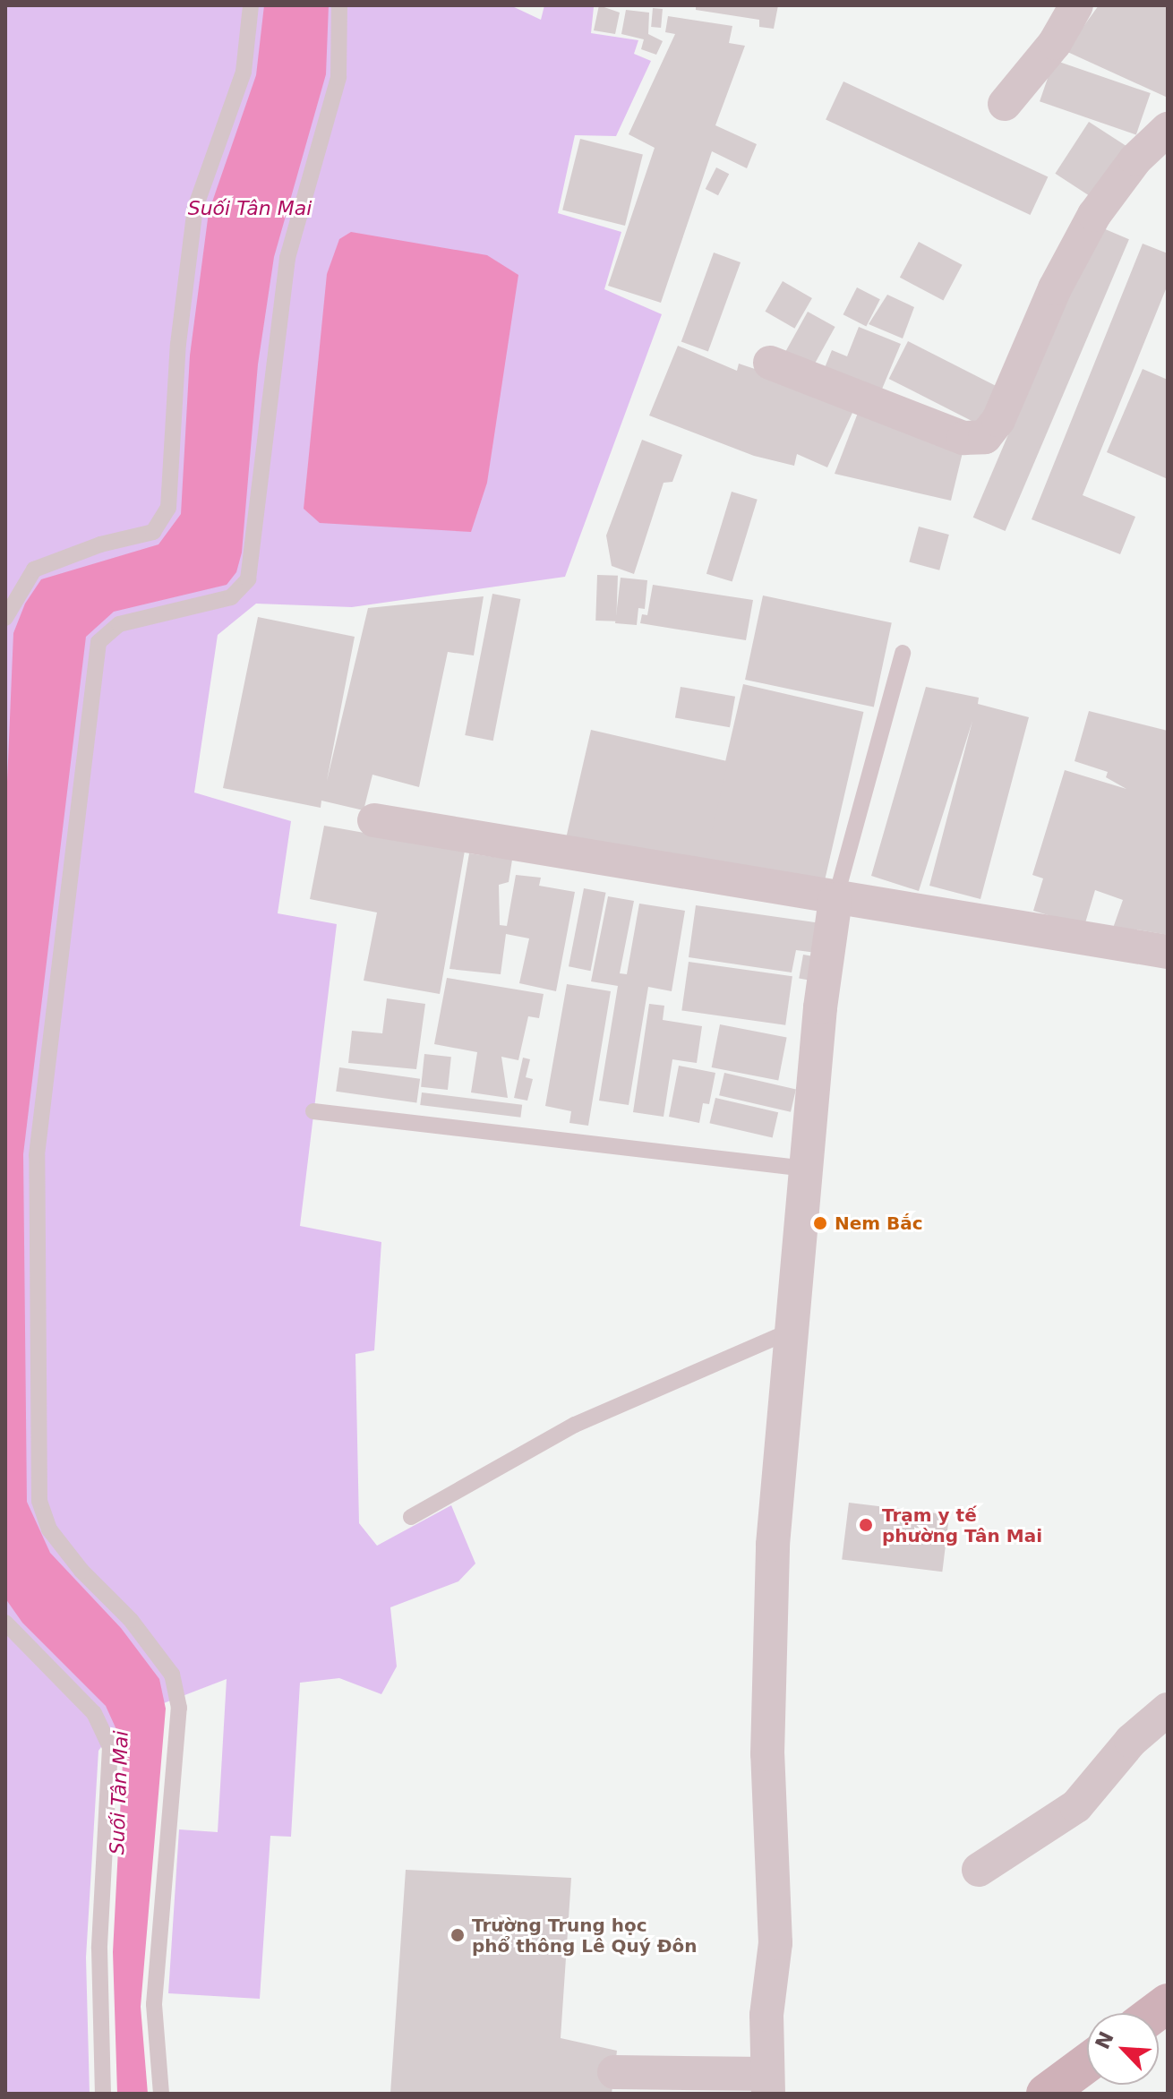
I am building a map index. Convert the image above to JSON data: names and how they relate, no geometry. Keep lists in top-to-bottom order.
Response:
{
  "water": ["Suối Tân Mai"],
  "places": ["Nem Bắc", "Trạm y tế phường Tân Mai", "Trường Trung học phổ thông Lê Quý Đôn"],
  "north": "top left"
}
